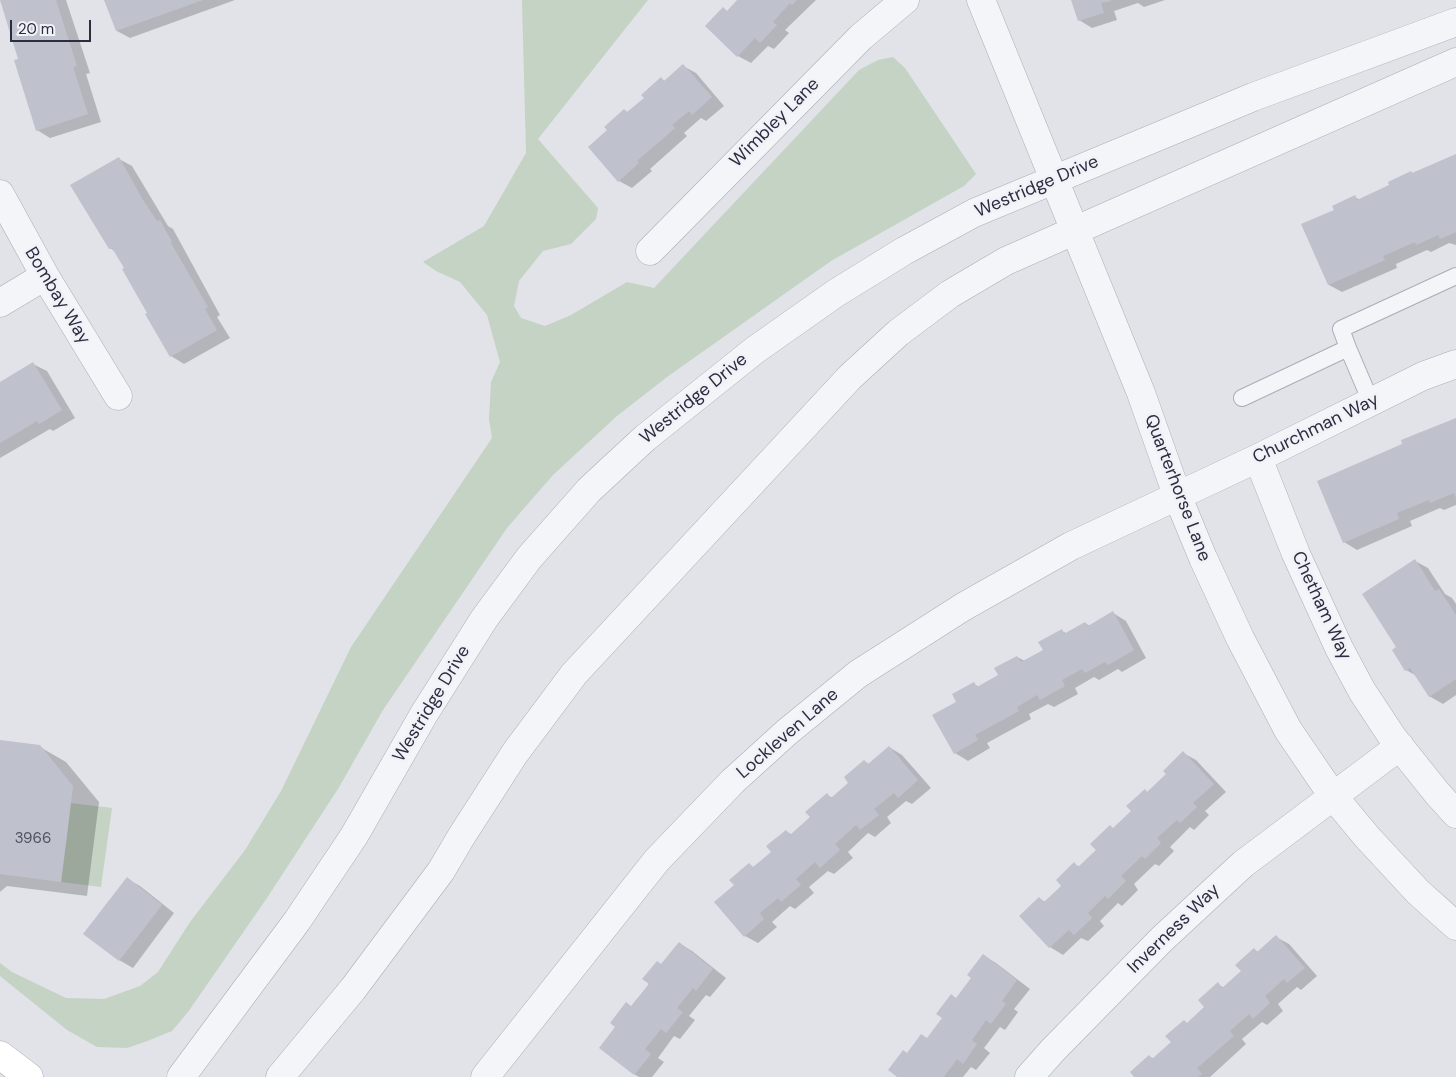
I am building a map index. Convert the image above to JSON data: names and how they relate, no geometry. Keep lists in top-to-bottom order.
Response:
{
  "streets": {
    "street": [
      "Wimbley Lane",
      "Westridge Drive",
      "Bombay Way",
      "Churchman Way",
      "Quarterhorse Lane",
      "Chetham Way",
      "Lockleven Lane",
      "Inverness Way"
    ]
  },
  "crossings": [
    ["Westridge Drive", "Quarterhorse Lane"],
    ["Churchman Way", "Quarterhorse Lane"],
    ["Churchman Way", "Chetham Way"],
    ["Churchman Way", "Lockleven Lane"],
    ["Quarterhorse Lane", "Lockleven Lane"],
    ["Quarterhorse Lane", "Inverness Way"]
  ],
  "house_numbers": ["3966"],
  "scale_bar": "20 m"
}
